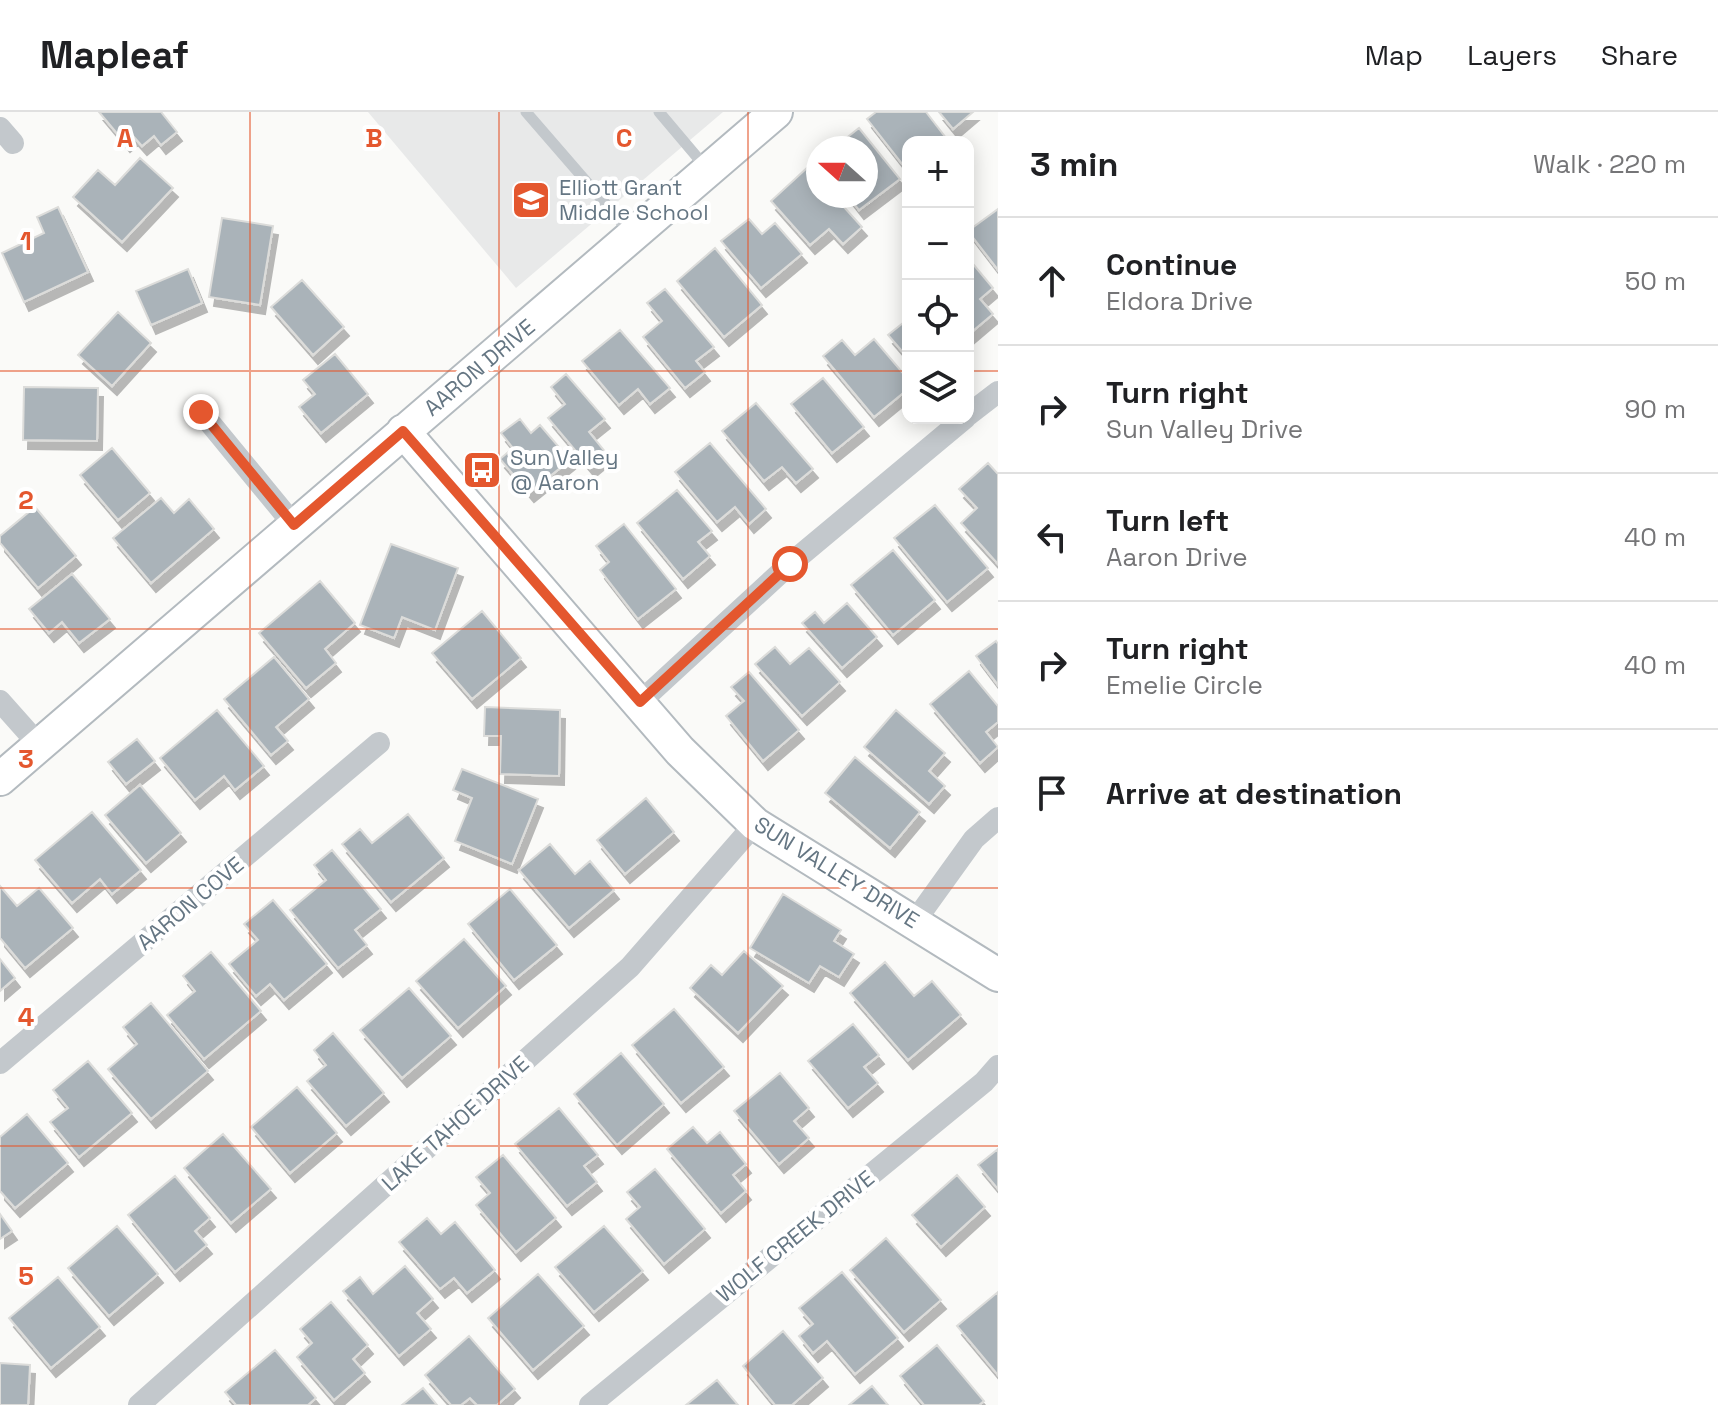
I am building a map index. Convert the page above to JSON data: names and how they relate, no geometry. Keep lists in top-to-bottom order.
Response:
{
  "streets": {
    "street": [
      "AARON DRIVE",
      "SUN VALLEY DRIVE",
      "AARON COVE",
      "LAKE TAHOE DRIVE",
      "WOLF CREEK DRIVE"
    ]
  },
  "crossings": [
    ["AARON DRIVE", "SUN VALLEY DRIVE"],
    ["SUN VALLEY DRIVE", "LAKE TAHOE DRIVE"]
  ],
  "places": {
    "school or university": ["Elliott Grant Middle School"],
    "bus stop": ["Sun Valley @ Aaron"]
  },
  "north": "left",
  "page": {
    "header": "Mapleaf",
    "nav": ["Map", "Layers", "Share"],
    "heading": ["3 min", "Walk · 220 m"],
    "map_buttons": ["+", "−"],
    "list": [
      ["Continue", "Eldora Drive", "50 m"],
      ["Turn right", "Sun Valley Drive", "90 m"],
      ["Turn left", "Aaron Drive", "40 m"],
      ["Turn right", "Emelie Circle", "40 m"],
      "Arrive at destination"
    ]
  },
  "grid": {
    "columns": ["A", "B", "C"],
    "rows": [
      "1",
      "2",
      "3",
      "4",
      "5"
    ]
  }
}
